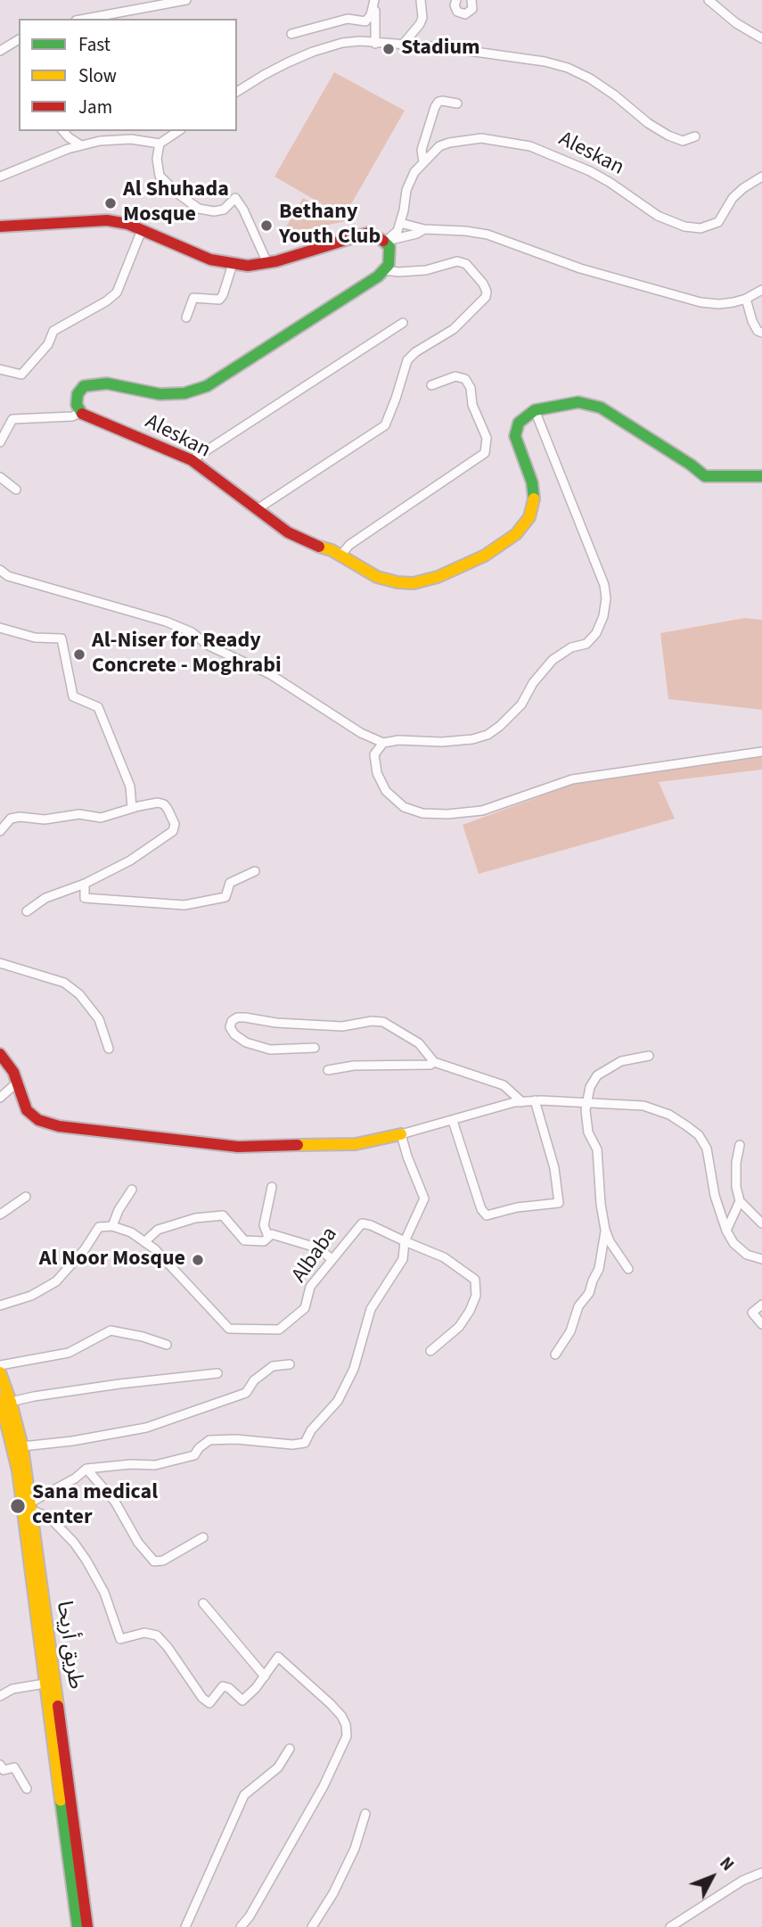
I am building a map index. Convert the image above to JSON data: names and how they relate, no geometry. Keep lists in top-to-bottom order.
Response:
{
  "streets": {
    "street": ["Aleskan", "Albaba", "طريق أريحا"]
  },
  "places": [
    "Stadium",
    "Al Shuhada Mosque",
    "Bethany Youth Club",
    "Al-Niser for Ready Concrete - Moghrabi",
    "Al Noor Mosque",
    "Sana medical center"
  ],
  "legend": ["Fast", "Slow", "Jam"],
  "north": "top right"
}
